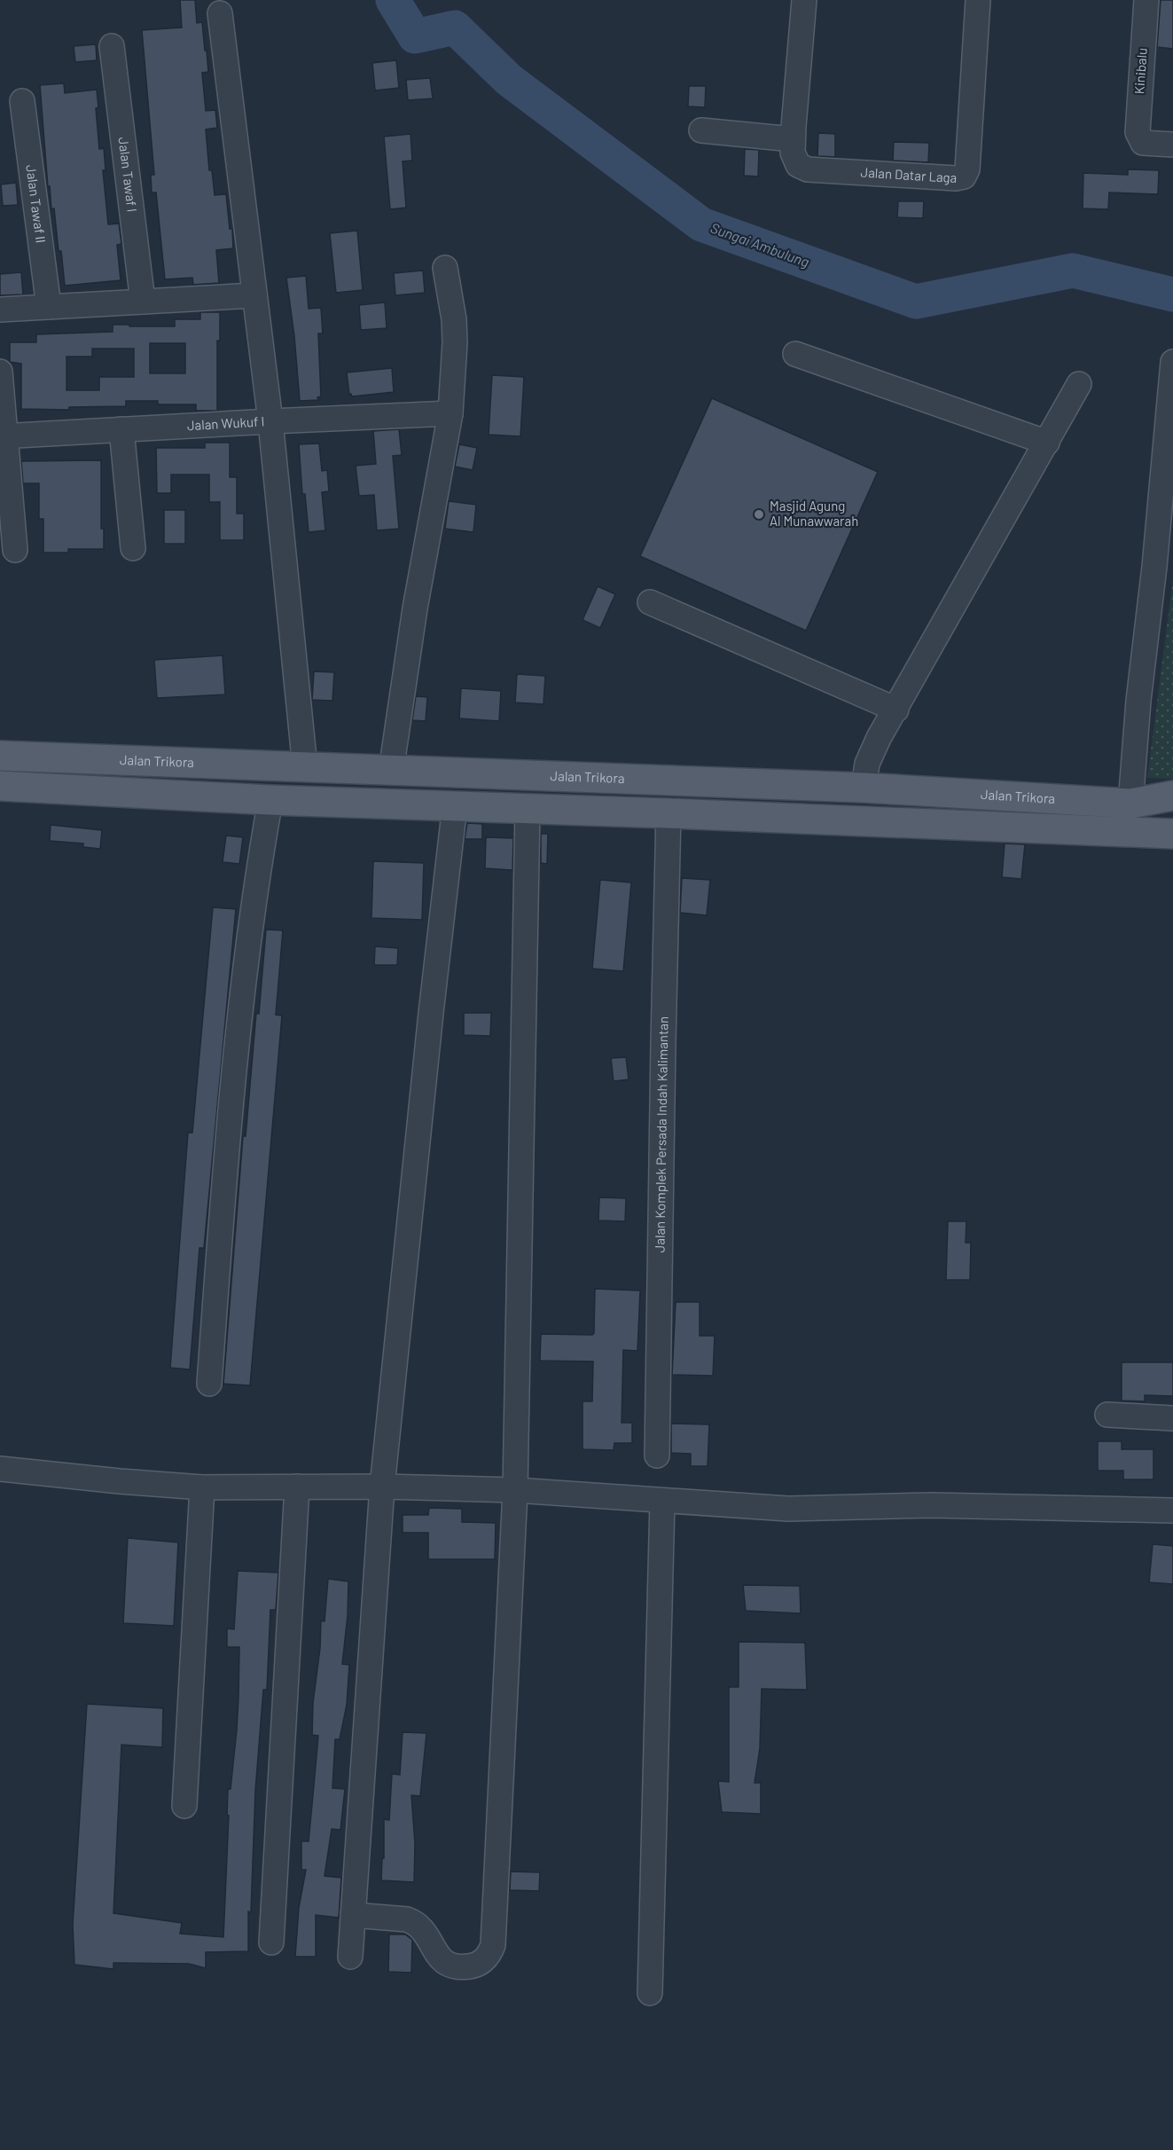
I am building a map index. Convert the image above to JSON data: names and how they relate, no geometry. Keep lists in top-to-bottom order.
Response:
{
  "streets": {
    "main road": ["Jalan Trikora"],
    "street": [
      "Kinibalu",
      "Jalan Tawaf I",
      "Jalan Datar Laga",
      "Jalan Tawaf II",
      "Jalan Wukuf I",
      "Jalan Komplek Persada Indah Kalimantan"
    ]
  },
  "water": ["Sungai Ambulung"],
  "places": ["Masjid Agung Al Munawwarah"]
}
